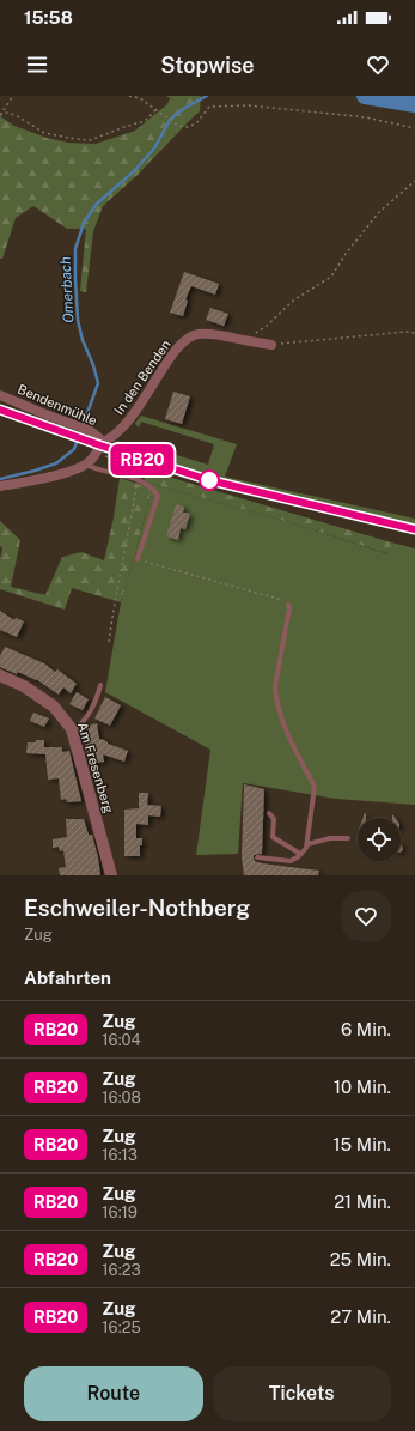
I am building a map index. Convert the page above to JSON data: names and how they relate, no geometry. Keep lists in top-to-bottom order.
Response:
{
  "streets": {
    "street": ["In den Benden", "Bendenmühle", "Am Fresenberg"]
  },
  "crossings": [
    ["In den Benden", "Bendenmühle"]
  ],
  "water": ["Omerbach"],
  "page": {
    "status": "15:58",
    "header": "Stopwise",
    "on_map": "RB20",
    "heading": [
      ["Eschweiler-Nothberg", "Zug"],
      "Abfahrten"
    ],
    "list": [
      {
        "mark": "RB20",
        "name": "Zug",
        "note": "16:04",
        "value": "6 Min."
      },
      {
        "mark": "RB20",
        "name": "Zug",
        "note": "16:08",
        "value": "10 Min."
      },
      {
        "mark": "RB20",
        "name": "Zug",
        "note": "16:13",
        "value": "15 Min."
      },
      {
        "mark": "RB20",
        "name": "Zug",
        "note": "16:19",
        "value": "21 Min."
      },
      {
        "mark": "RB20",
        "name": "Zug",
        "note": "16:23",
        "value": "25 Min."
      },
      {
        "mark": "RB20",
        "name": "Zug",
        "note": "16:25",
        "value": "27 Min."
      }
    ],
    "buttons": ["Route", "Tickets"]
  }
}
